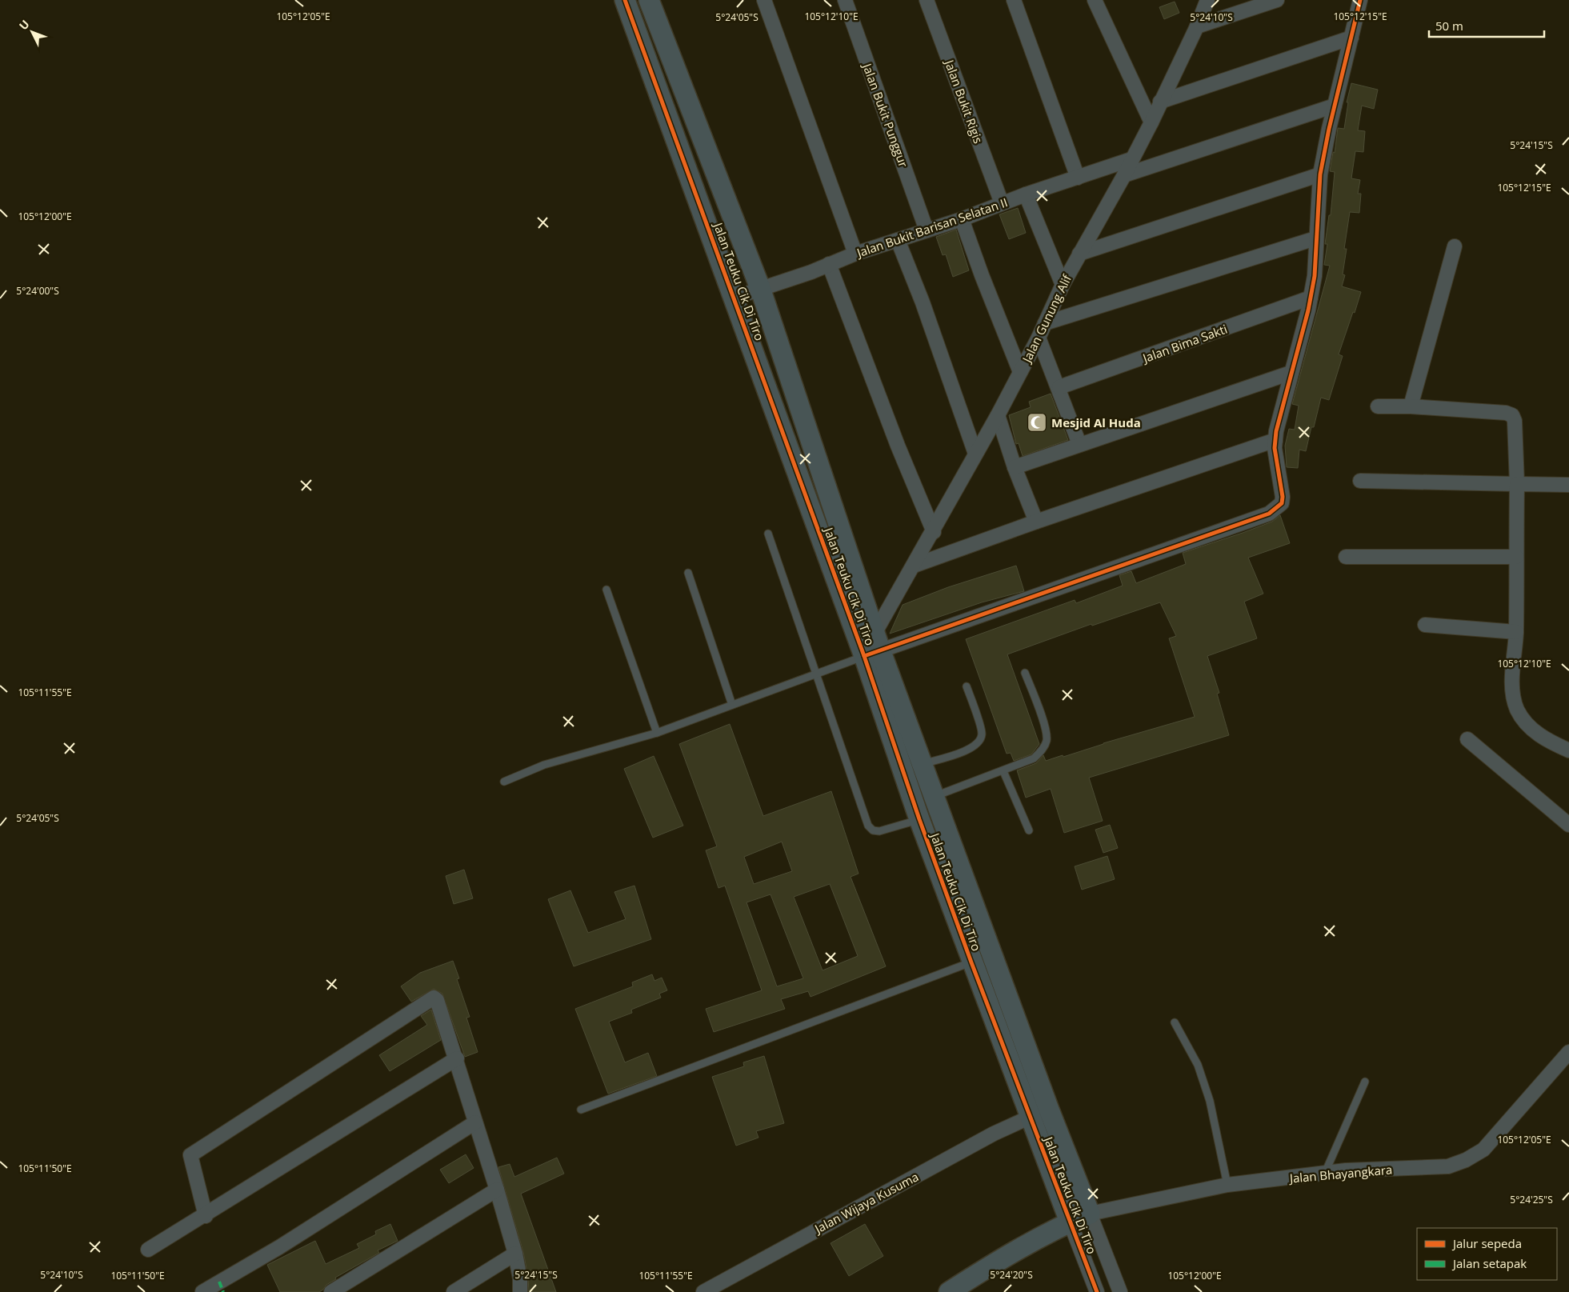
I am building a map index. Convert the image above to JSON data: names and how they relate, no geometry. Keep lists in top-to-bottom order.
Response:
{
  "streets": {
    "street": [
      "Jalan Bukit Rigis",
      "Jalan Bukit Punggur",
      "Jalan Bukit Barisan Selatan II",
      "Jalan Teuku Cik Di Tiro",
      "Jalan Gunung Alif",
      "Jalan Bima Sakti",
      "Jalan Bhayangkara",
      "Jalan Wijaya Kusuma"
    ]
  },
  "crossings": [
    ["Jalan Bukit Rigis", "Jalan Bukit Barisan Selatan II"],
    ["Jalan Bukit Punggur", "Jalan Bukit Barisan Selatan II"],
    ["Jalan Bukit Barisan Selatan II", "Jalan Teuku Cik Di Tiro"],
    ["Jalan Bukit Barisan Selatan II", "Jalan Gunung Alif"],
    ["Jalan Teuku Cik Di Tiro", "Jalan Gunung Alif"],
    ["Jalan Teuku Cik Di Tiro", "Jalan Bhayangkara"],
    ["Jalan Teuku Cik Di Tiro", "Jalan Wijaya Kusuma"]
  ],
  "places": {
    "mosque": ["Mesjid Al Huda"]
  },
  "legend": ["Jalur sepeda", "Jalan setapak"],
  "scale_bar": "50 m",
  "north": "top left",
  "coordinates": [
    "105°12'05\"E",
    "105°12'10\"E",
    "105°12'15\"E",
    "5°24'05\"S",
    "5°24'10\"S",
    "5°24'15\"S",
    "105°12'00\"E",
    "5°24'00\"S",
    "105°11'55\"E",
    "105°11'50\"E",
    "5°24'25\"S",
    "5°24'20\"S"
  ]
}
